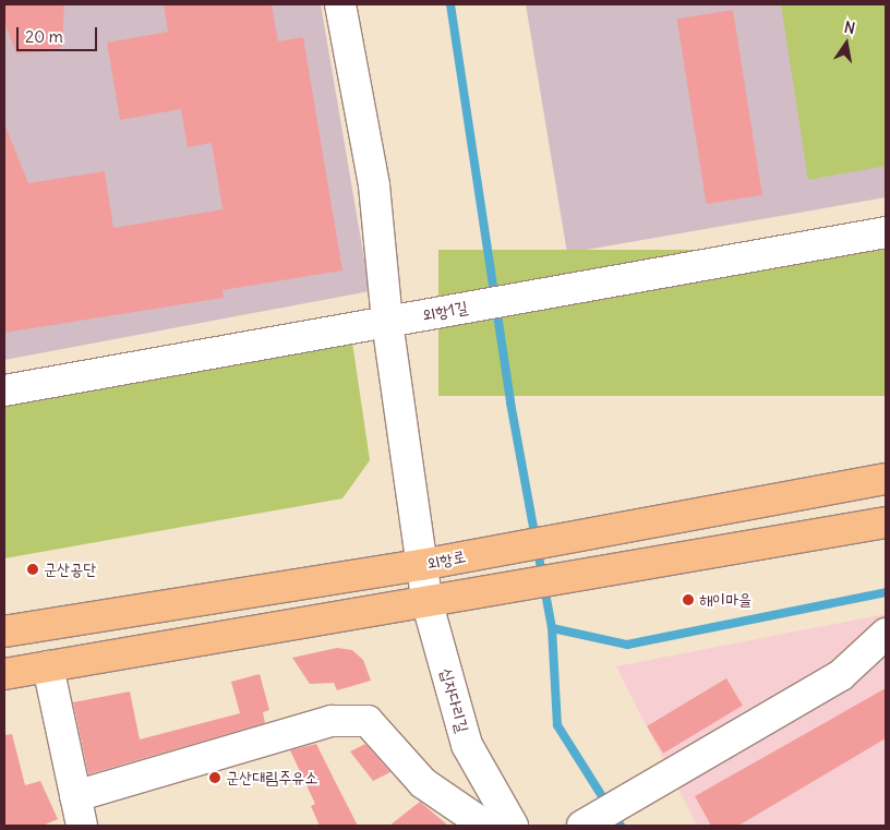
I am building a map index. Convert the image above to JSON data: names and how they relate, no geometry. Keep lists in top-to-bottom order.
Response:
{
  "streets": {
    "main road": ["외항로"],
    "street": ["외항1길", "십자다리길"]
  },
  "crossings": [
    ["외항1길", "십자다리길"],
    ["외항로", "십자다리길"]
  ],
  "places": ["군산공단", "해이마을", "군산대림주유소"],
  "scale_bar": "20 m",
  "north": "top"
}
